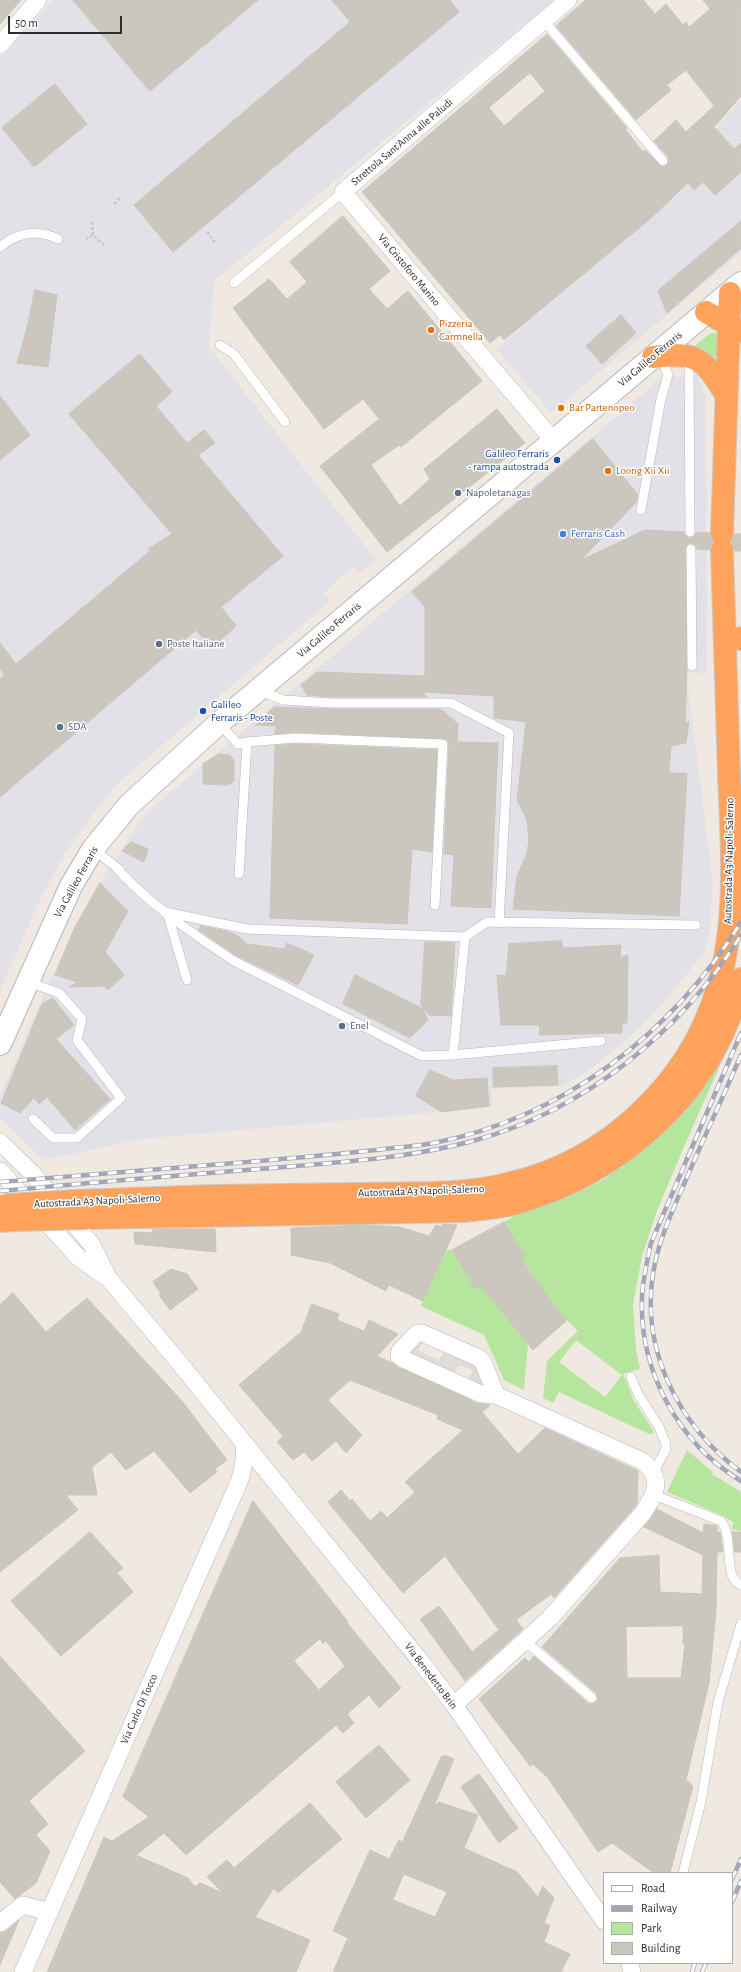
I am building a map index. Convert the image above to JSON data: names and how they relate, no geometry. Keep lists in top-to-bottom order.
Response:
{
  "streets": {
    "highway": ["Autostrada A3 Napoli-Salerno"],
    "main road": ["Via Galileo Ferraris"],
    "street": [
      "Strettola Sant'Anna alle Paludi",
      "Via Cristoforo Marino",
      "Via Benedetto Brin",
      "Via Carlo Di Tocco"
    ]
  },
  "crossings": [
    ["Strettola Sant'Anna alle Paludi", "Via Cristoforo Marino"],
    ["Via Cristoforo Marino", "Via Galileo Ferraris"],
    ["Via Galileo Ferraris", "Autostrada A3 Napoli-Salerno"],
    ["Via Benedetto Brin", "Via Carlo Di Tocco"]
  ],
  "places": [
    "Pizzeria Carmnella",
    "Bar Partenopeo",
    "Galileo Ferraris - rampa autostrada",
    "Loong Xii Xii",
    "Napoletanagas",
    "Ferraris Cash",
    "Poste Italiane",
    "Galileo Ferraris - Poste",
    "SDA",
    "Enel"
  ],
  "legend": [
    "Road",
    "Railway",
    "Park",
    "Building"
  ],
  "scale_bar": "50 m"
}
